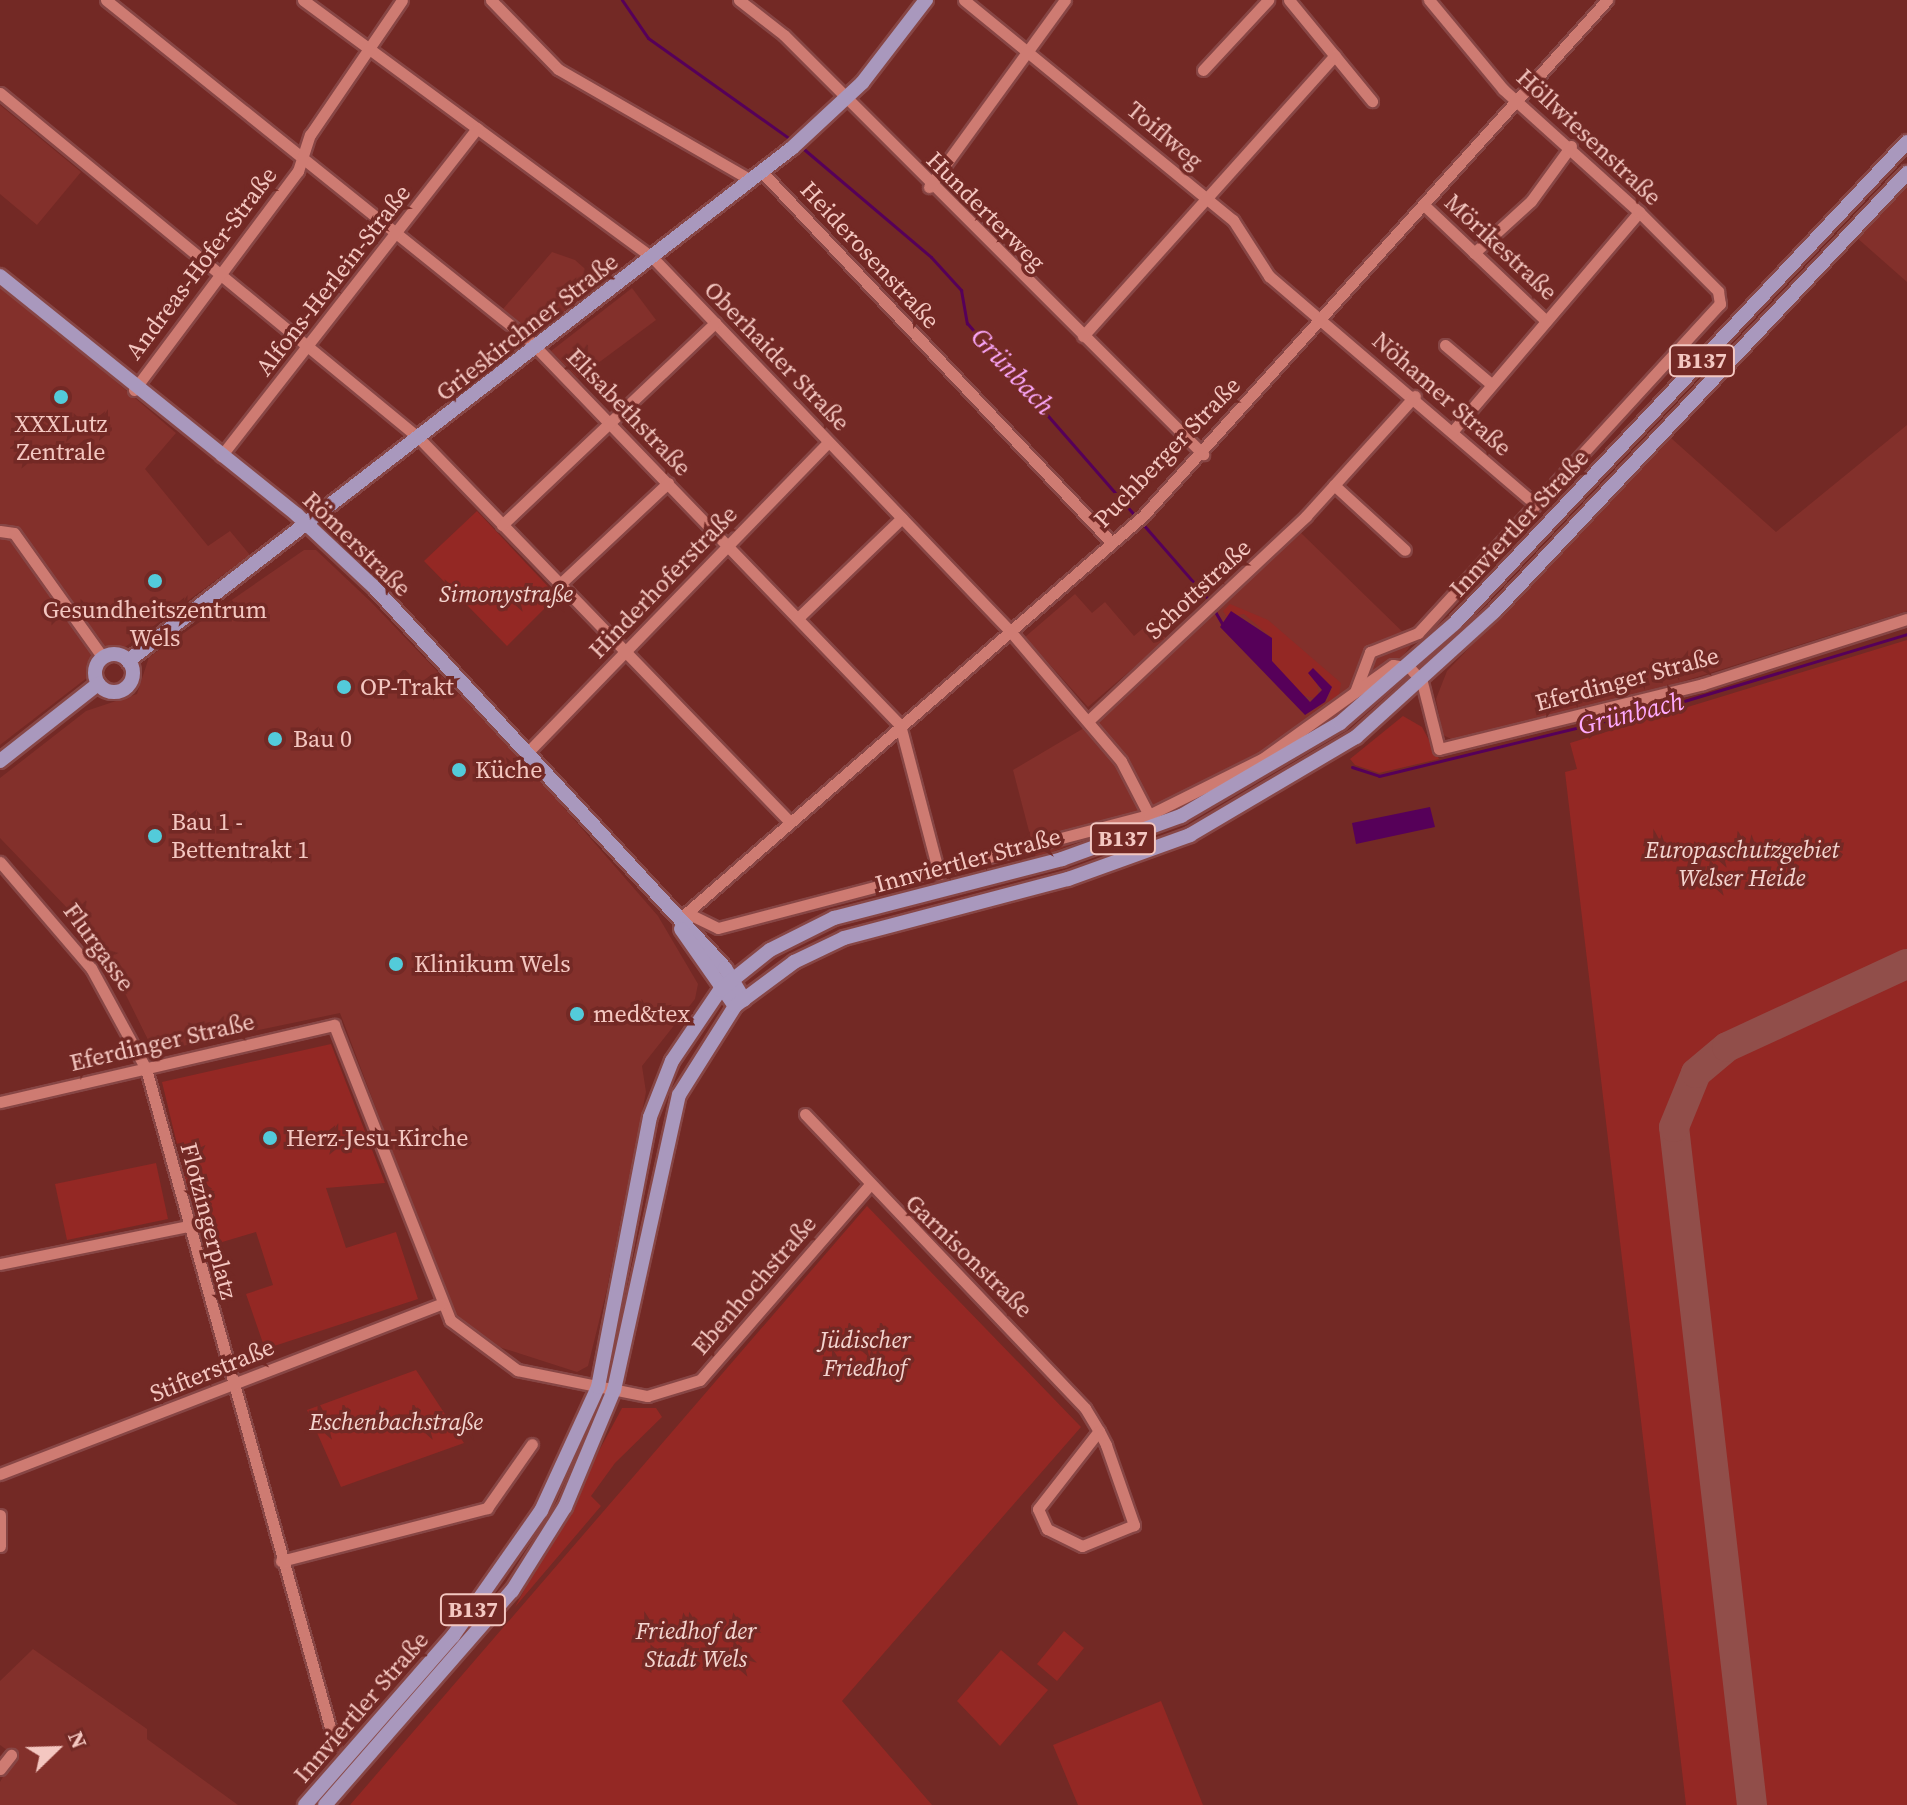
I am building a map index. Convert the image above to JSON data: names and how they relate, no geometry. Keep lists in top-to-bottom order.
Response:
{
  "streets": {
    "main road": [
      "Grieskirchner Straße",
      "B137",
      "Innviertler Straße",
      "Römerstraße"
    ],
    "street": [
      "Toiflweg",
      "Höllwiesenstraße",
      "Hunderterweg",
      "Mörikestraße",
      "Heiderosenstraße",
      "Andreas-Hofer-Straße",
      "Alfons-Herlein-Straße",
      "Oberhaider Straße",
      "Nöhamer Straße",
      "Elisabethstraße",
      "Puchberger Straße",
      "Hinderhoferstraße",
      "Schottstraße",
      "Eferdinger Straße",
      "Flurgasse",
      "Flotzingerplatz",
      "Garnisonstraße",
      "Ebenhochstraße",
      "Stifterstraße"
    ]
  },
  "crossings": [
    ["Toiflweg", "Nöhamer Straße"],
    ["Toiflweg", "Puchberger Straße"],
    ["Höllwiesenstraße", "Nöhamer Straße"],
    ["Höllwiesenstraße", "Puchberger Straße"],
    ["Hunderterweg", "Grieskirchner Straße"],
    ["Hunderterweg", "Puchberger Straße"],
    ["Mörikestraße", "Puchberger Straße"],
    ["Heiderosenstraße", "Grieskirchner Straße"],
    ["Heiderosenstraße", "Puchberger Straße"],
    ["Andreas-Hofer-Straße", "Oberhaider Straße"],
    ["Andreas-Hofer-Straße", "Elisabethstraße"],
    ["Andreas-Hofer-Straße", "Römerstraße"],
    ["Alfons-Herlein-Straße", "Oberhaider Straße"],
    ["Alfons-Herlein-Straße", "Elisabethstraße"],
    ["Alfons-Herlein-Straße", "Römerstraße"],
    ["Grieskirchner Straße", "Oberhaider Straße"],
    ["Grieskirchner Straße", "Elisabethstraße"],
    ["Grieskirchner Straße", "Römerstraße"],
    ["Oberhaider Straße", "Puchberger Straße"],
    ["Oberhaider Straße", "Hinderhoferstraße"],
    ["Oberhaider Straße", "Schottstraße"],
    ["Nöhamer Straße", "Puchberger Straße"],
    ["Nöhamer Straße", "Schottstraße"],
    ["Elisabethstraße", "Puchberger Straße"],
    ["Elisabethstraße", "Hinderhoferstraße"],
    ["Puchberger Straße", "Römerstraße"],
    ["Innviertler Straße", "Römerstraße"],
    ["Innviertler Straße", "Eferdinger Straße"],
    ["Innviertler Straße", "Ebenhochstraße"],
    ["Römerstraße", "Hinderhoferstraße"],
    ["Eferdinger Straße", "Flurgasse"],
    ["Eferdinger Straße", "Flotzingerplatz"],
    ["Eferdinger Straße", "Ebenhochstraße"],
    ["Eferdinger Straße", "Stifterstraße"],
    ["Flurgasse", "Flotzingerplatz"],
    ["Flotzingerplatz", "Stifterstraße"],
    ["Garnisonstraße", "Ebenhochstraße"],
    ["Ebenhochstraße", "Stifterstraße"]
  ],
  "water": ["Grünbach"],
  "parks": [
    "Simonystraße",
    "Europaschutzgebiet Welser Heide",
    "Jüdischer Friedhof",
    "Eschenbachstraße",
    "Friedhof der Stadt Wels"
  ],
  "places": [
    "XXXLutz Zentrale",
    "Gesundheitszentrum Wels",
    "OP-Trakt",
    "Bau 0",
    "Küche",
    "Bau 1 - Bettentrakt 1",
    "Klinikum Wels",
    "med&tex",
    "Herz-Jesu-Kirche"
  ],
  "north": "top right"
}
